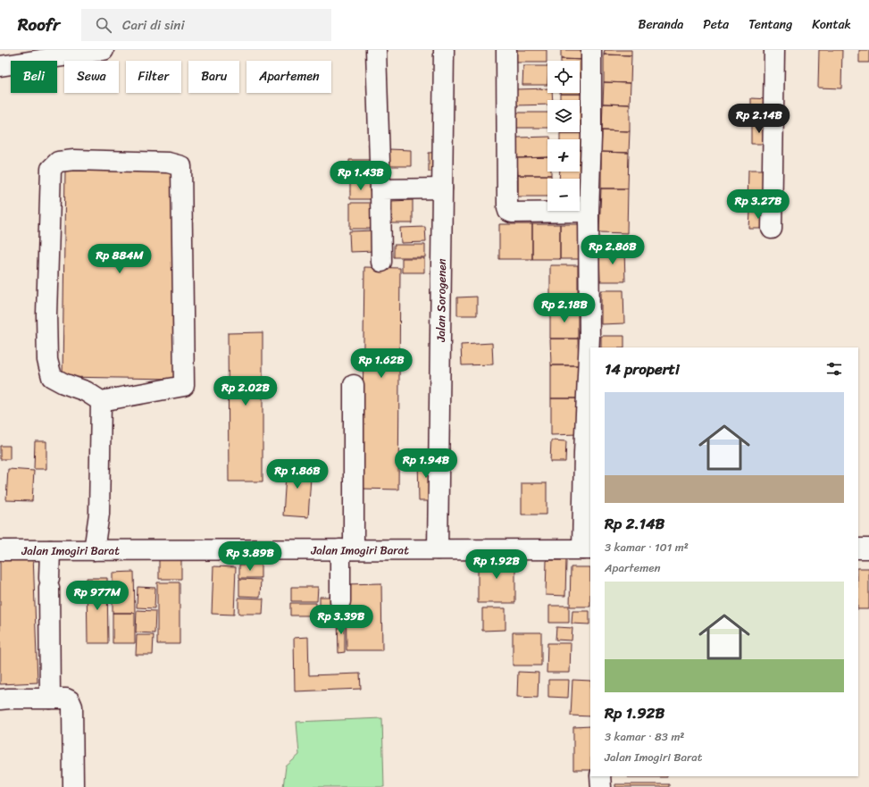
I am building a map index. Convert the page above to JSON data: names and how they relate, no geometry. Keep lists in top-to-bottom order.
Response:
{
  "streets": {
    "street": ["Jalan Sorogenen", "Jalan Imogiri Barat"]
  },
  "crossings": [
    ["Jalan Sorogenen", "Jalan Imogiri Barat"]
  ],
  "page": {
    "header": "Roofr",
    "search": "Cari di sini",
    "nav": [
      "Beranda",
      "Peta",
      "Tentang",
      "Kontak"
    ],
    "map_buttons": ["+", "−"],
    "chip": [
      "Beli",
      "Sewa",
      "Filter",
      "Baru",
      "Apartemen"
    ],
    "price": [
      "Rp 2.14B",
      "Rp 1.43B",
      "Rp 3.27B",
      "Rp 2.86B",
      "Rp 884M",
      "Rp 2.18B",
      "Rp 1.62B",
      "Rp 2.02B",
      "Rp 1.94B",
      "Rp 1.86B",
      "Rp 3.89B",
      "Rp 1.92B",
      "Rp 977M",
      "Rp 3.39B"
    ],
    "heading": "14 properti",
    "list": [
      {
        "name": "Rp 2.14B",
        "note": "3 kamar · 101 m² · Apartemen"
      },
      {
        "name": "Rp 1.92B",
        "note": "3 kamar · 83 m² · Jalan Imogiri Barat"
      }
    ]
  }
}
